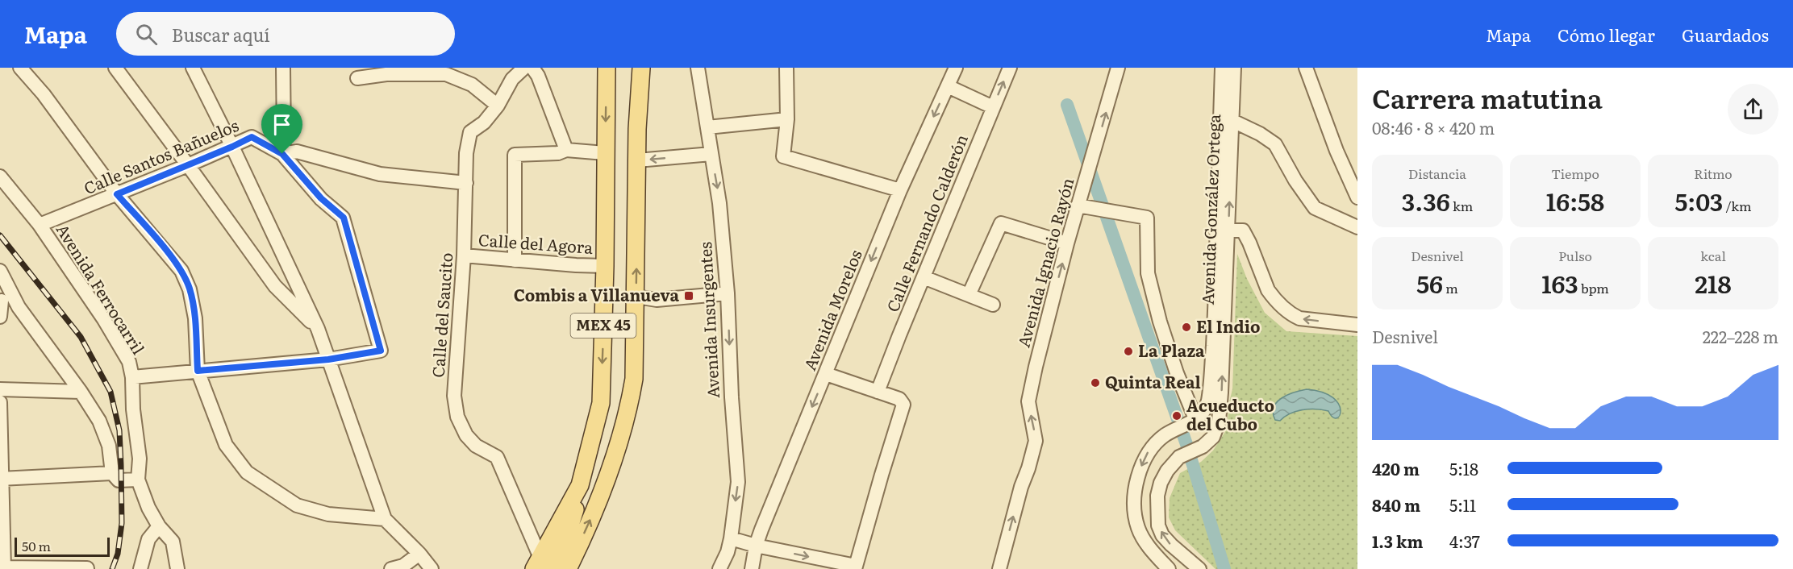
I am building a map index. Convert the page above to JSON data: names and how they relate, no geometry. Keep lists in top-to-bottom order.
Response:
{
  "streets": {
    "main road": ["MEX 45"],
    "street": [
      "Calle Santos Bañuelos",
      "Avenida González Ortega",
      "Calle Fernando Calderón",
      "Calle del Agora",
      "Avenida Ignacio Rayón",
      "Avenida Ferrocarril",
      "Avenida Morelos",
      "Calle del Saucito",
      "Avenida Insurgentes"
    ]
  },
  "crossings": [
    ["Calle Santos Bañuelos", "Avenida Ferrocarril"],
    ["Calle Santos Bañuelos", "Calle del Saucito"],
    ["Calle del Agora", "Calle del Saucito"],
    ["Calle del Agora", "MEX 45"],
    ["Calle del Saucito", "MEX 45"]
  ],
  "one_way": ["Avenida Ignacio Rayón", "Avenida Morelos", "Avenida Insurgentes"],
  "places": {
    "transit": ["Combis a Villanueva"],
    "other": [
      "El Indio",
      "La Plaza",
      "Quinta Real",
      "Acueducto del Cubo"
    ]
  },
  "scale_bar": "50 m",
  "page": {
    "header": "Mapa",
    "search": "Buscar aquí",
    "nav": ["Mapa", "Cómo llegar", "Guardados"],
    "heading": ["Carrera matutina", "08:46 · 8 × 420 m"],
    "stats": [
      ["Distancia", "3.36 km"],
      ["Tiempo", "16:58"],
      ["Ritmo", "5:03 /km"],
      ["Desnivel", "56 m"],
      ["Pulso", "163 bpm"],
      ["kcal", "218"]
    ],
    "chart": ["Desnivel", "222–228 m"],
    "list": [
      {
        "name": "420 m",
        "note": "5:18"
      },
      {
        "name": "840 m",
        "note": "5:11"
      },
      {
        "name": "1.3 km",
        "note": "4:37"
      }
    ],
    "scale": "50 m"
  }
}
